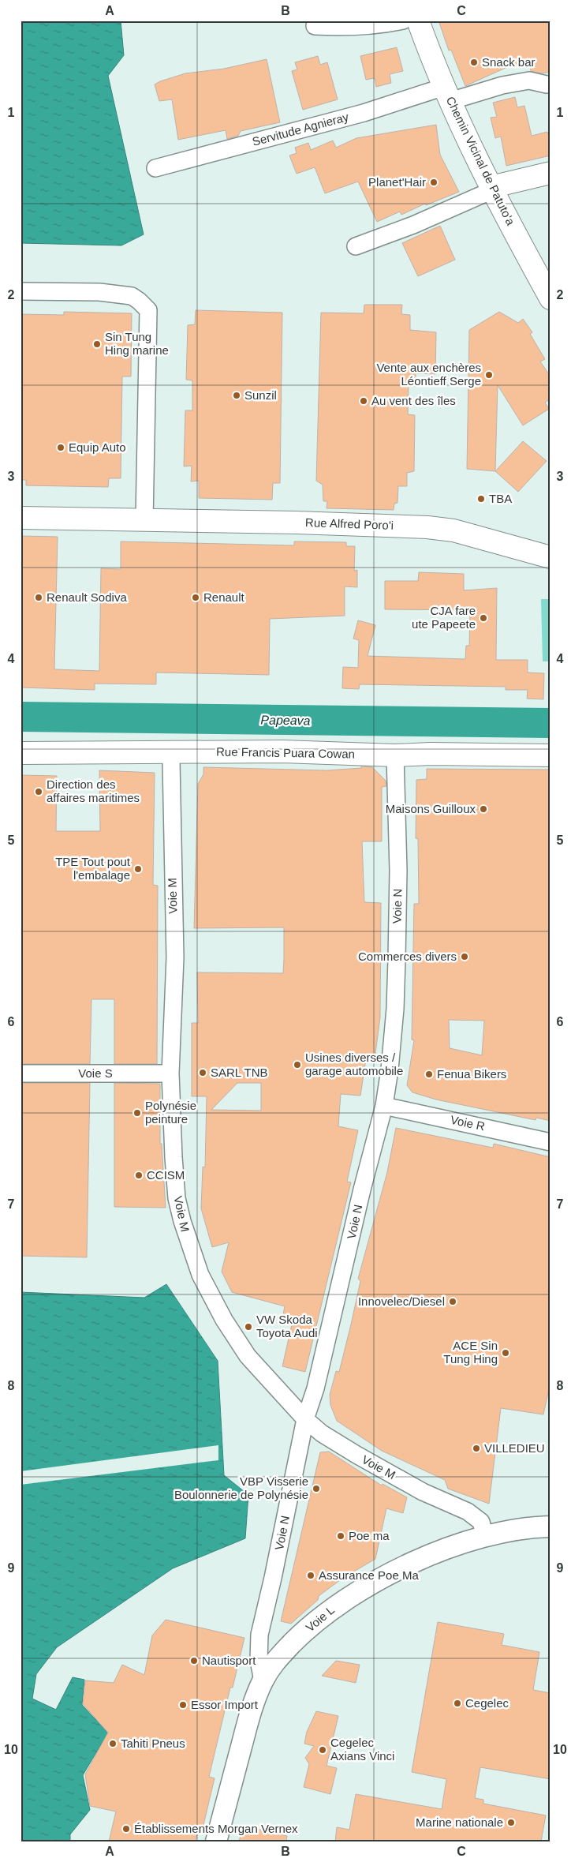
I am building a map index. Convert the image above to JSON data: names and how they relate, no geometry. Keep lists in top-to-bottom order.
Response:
{
  "streets": {
    "main road": ["Chemin Vicinal de Patuto'a", "Rue Alfred Poro'i", "Rue Francis Puara Cowan"],
    "street": [
      "Servitude Agnieray",
      "Voie M",
      "Voie N",
      "Voie S",
      "Voie R",
      "Voie L"
    ]
  },
  "crossings": [
    ["Servitude Agnieray", "Chemin Vicinal de Patuto'a"],
    ["Rue Francis Puara Cowan", "Voie M"],
    ["Rue Francis Puara Cowan", "Voie N"],
    ["Voie M", "Voie N"],
    ["Voie M", "Voie S"],
    ["Voie M", "Voie L"],
    ["Voie N", "Voie R"],
    ["Voie N", "Voie L"]
  ],
  "water": ["Papeava"],
  "places": [
    "Snack bar",
    "Planet'Hair",
    "Sin Tung Hing marine",
    "Vente aux enchères Léontieff Serge",
    "Sunzil",
    "Au vent des îles",
    "Equip Auto",
    "TBA",
    "Renault Sodiva",
    "Renault",
    "CJA fare ute Papeete",
    "Direction des affaires maritimes",
    "Maisons Guilloux",
    "TPE Tout pout l'embalage",
    "Commerces divers",
    "Usines diverses / garage automobile",
    "SARL TNB",
    "Fenua Bikers",
    "Polynésie peinture",
    "CCISM",
    "Innovelec/Diesel",
    "VW Skoda Toyota Audi",
    "ACE Sin Tung Hing",
    "VILLEDIEU",
    "VBP Visserie Boulonnerie de Polynésie",
    "Poe ma",
    "Assurance Poe Ma",
    "Nautisport",
    "Cegelec",
    "Essor Import",
    "Tahiti Pneus",
    "Cegelec Axians Vinci",
    "Marine nationale",
    "Établissements Morgan Vernex"
  ],
  "grid": {
    "columns": ["A", "B", "C"],
    "rows": [
      "1",
      "2",
      "3",
      "4",
      "5",
      "6",
      "7",
      "8",
      "9",
      "10"
    ]
  }
}
